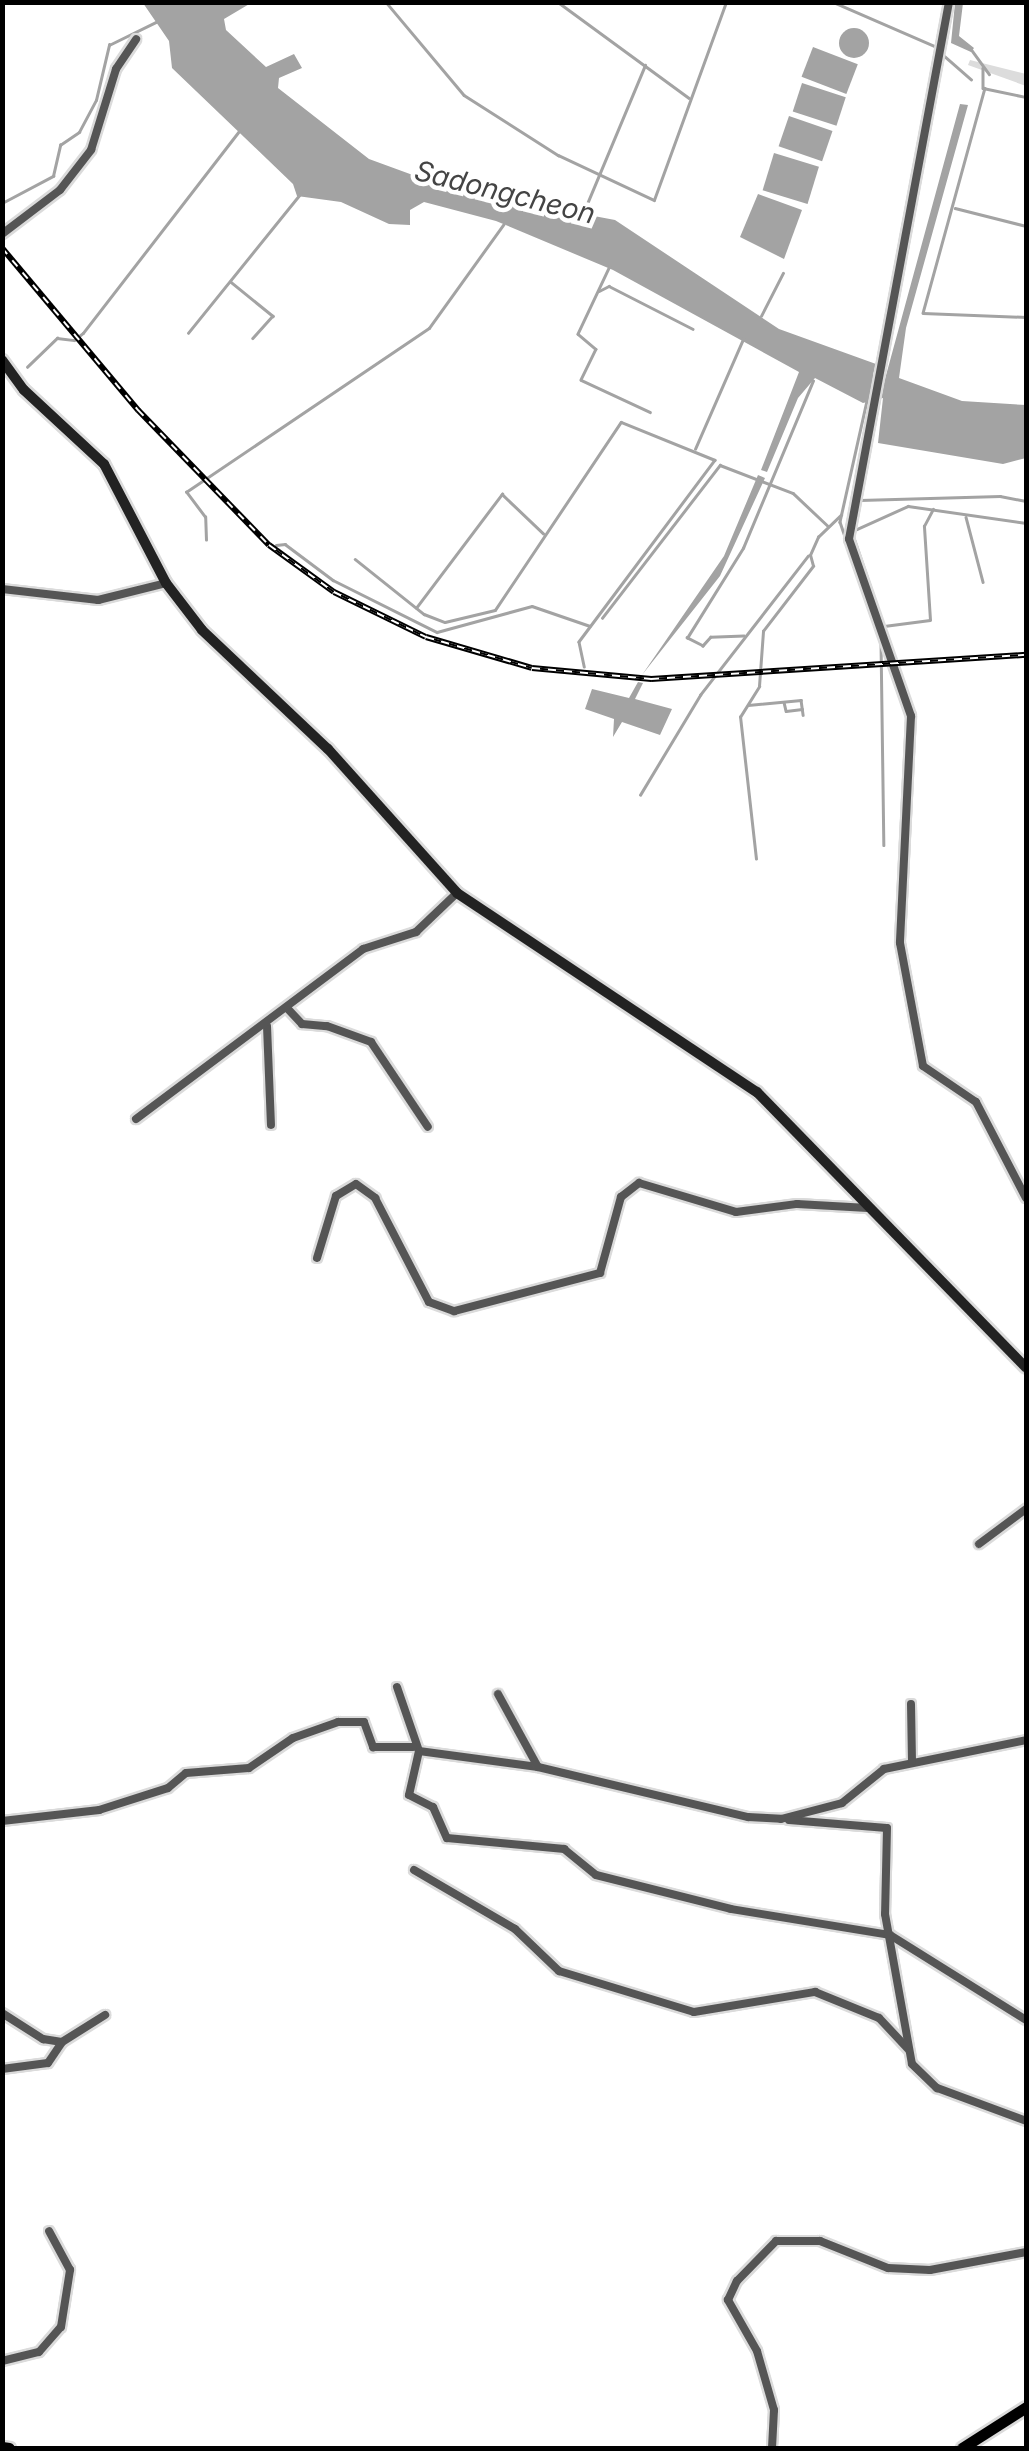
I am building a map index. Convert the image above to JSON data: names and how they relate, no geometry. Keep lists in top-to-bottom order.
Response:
{
  "water": ["Sadongcheon"]
}
